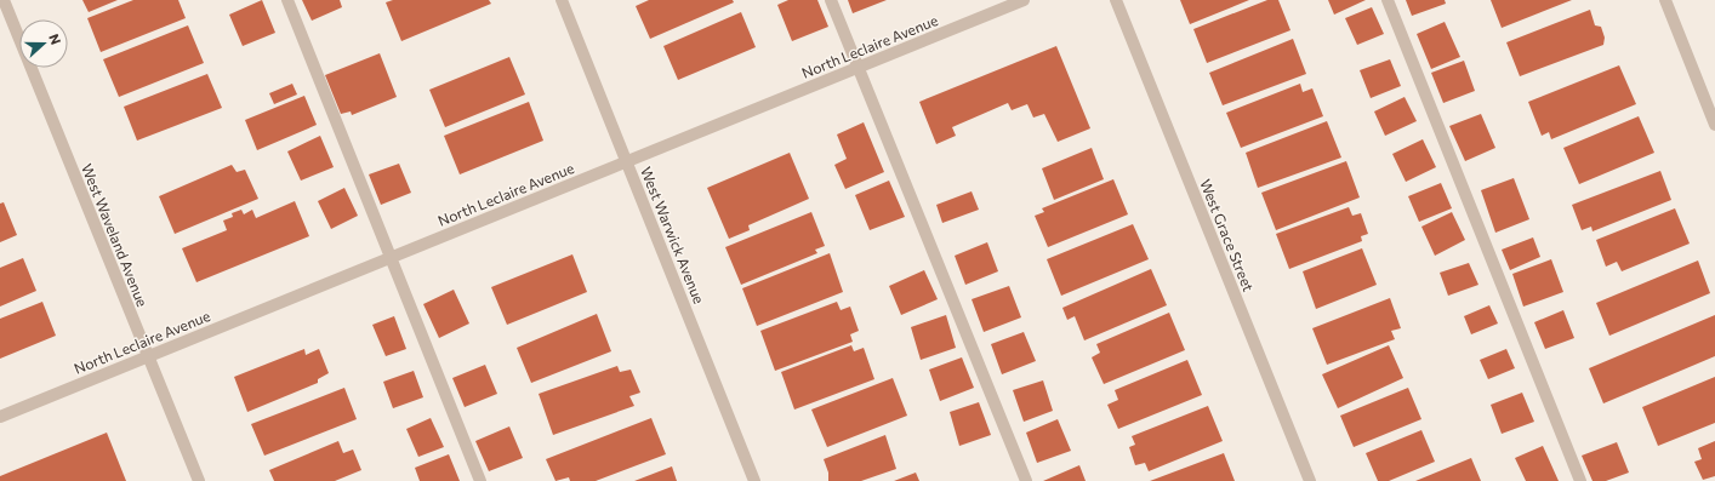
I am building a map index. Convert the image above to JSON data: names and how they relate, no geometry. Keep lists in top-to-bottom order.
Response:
{
  "streets": {
    "street": [
      "North Leclaire Avenue",
      "West Waveland Avenue",
      "West Warwick Avenue",
      "West Grace Street"
    ]
  },
  "crossings": [
    ["North Leclaire Avenue", "West Waveland Avenue"],
    ["North Leclaire Avenue", "West Warwick Avenue"]
  ],
  "north": "right"
}
